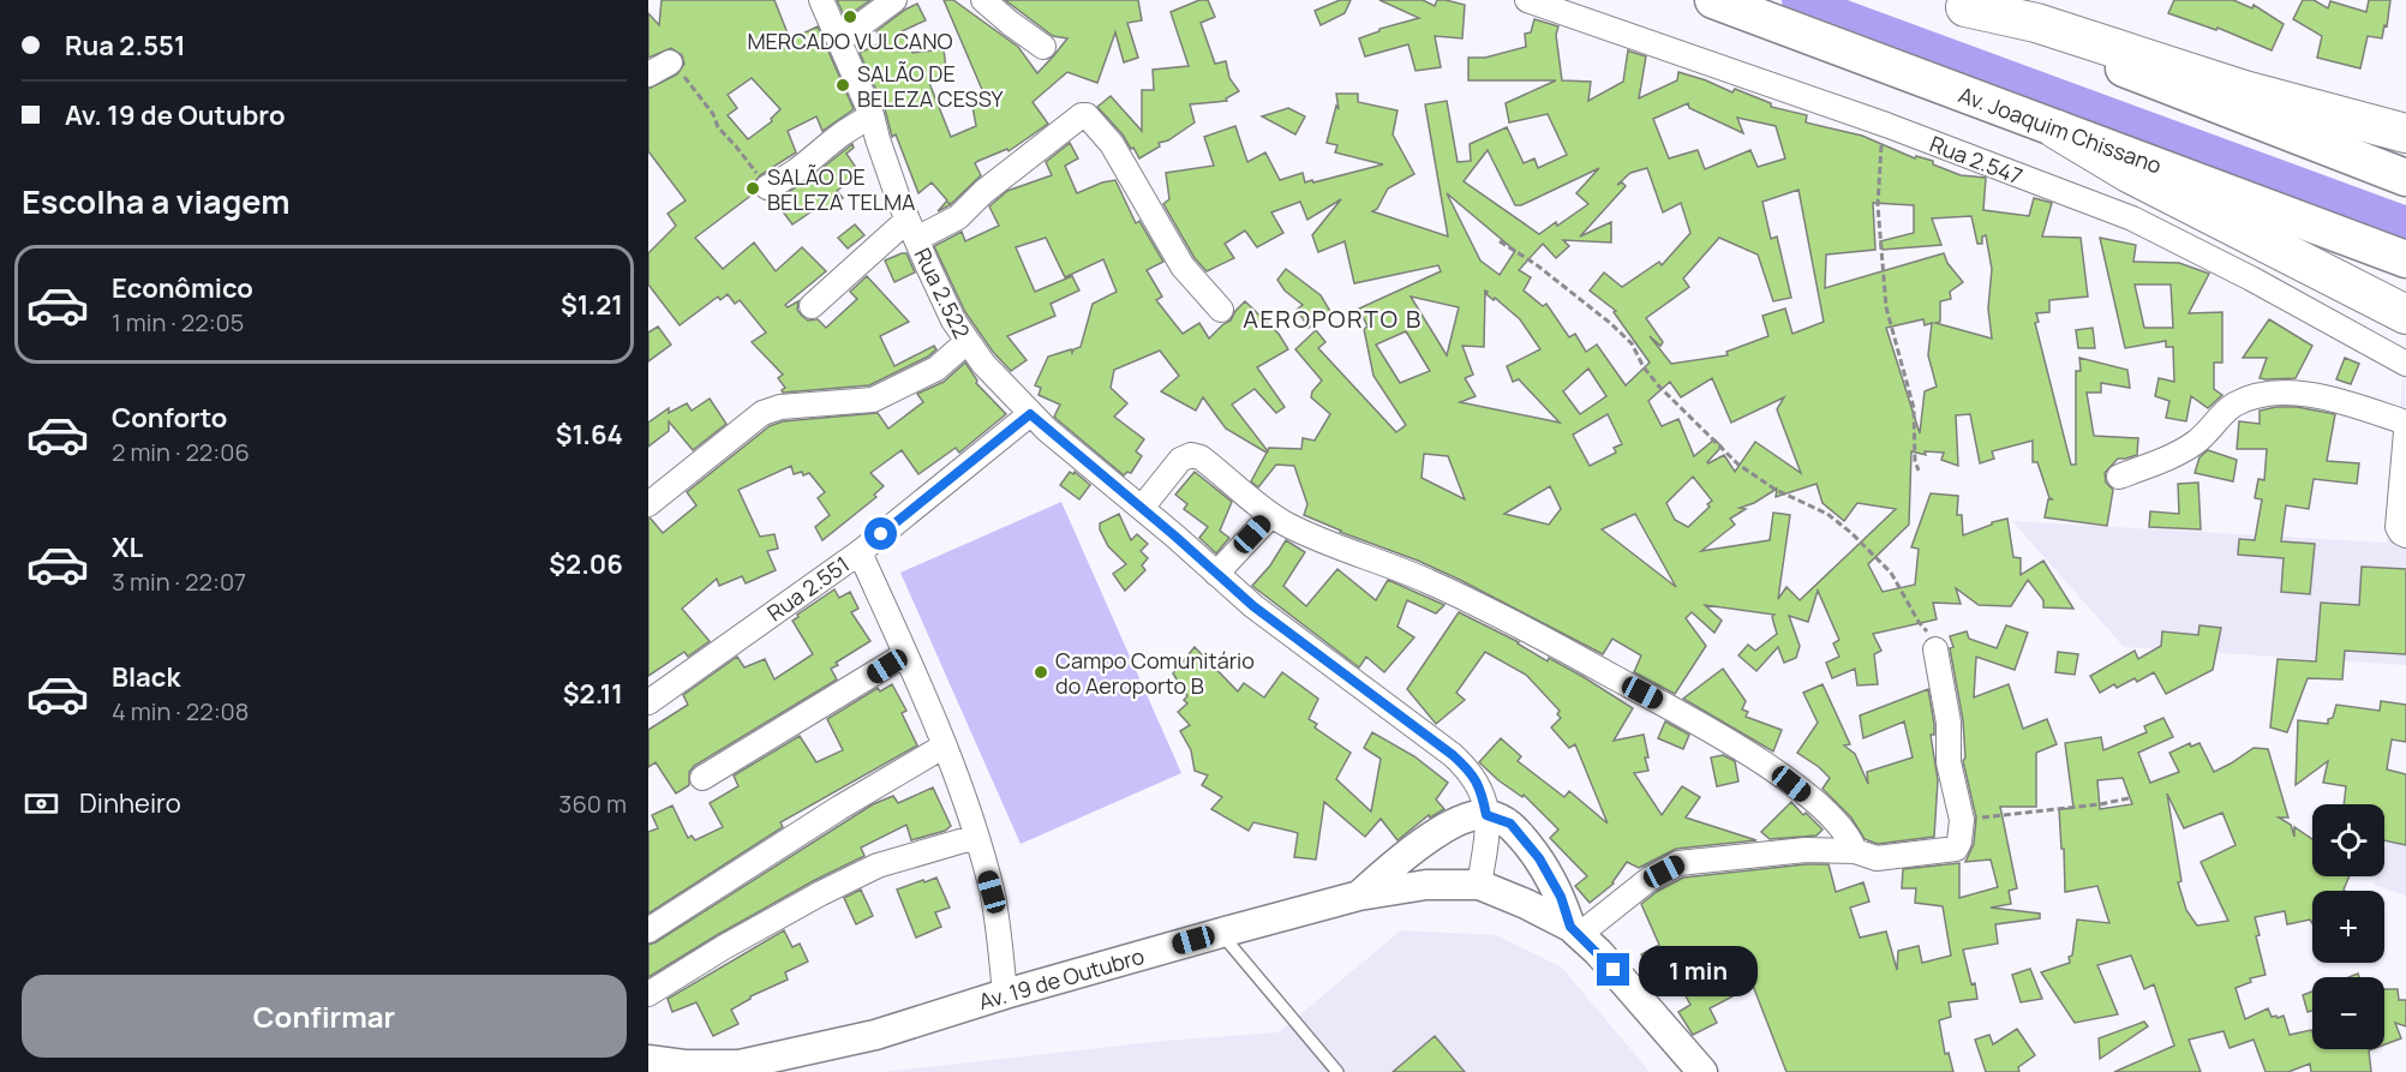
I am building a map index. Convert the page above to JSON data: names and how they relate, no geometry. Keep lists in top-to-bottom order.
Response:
{
  "streets": {
    "main road": ["Av. Joaquim Chissano"],
    "street": [
      "Rua 2.547",
      "Rua 2.522",
      "Rua 2.551",
      "Av. 19 de Outubro"
    ]
  },
  "crossings": [
    ["Rua 2.522", "Rua 2.551"],
    ["Rua 2.522", "Av. 19 de Outubro"]
  ],
  "districts": ["AEROPORTO B"],
  "places": [
    "MERCADO VULCANO",
    "SALÃO DE BELEZA CESSY",
    "SALÃO DE BELEZA TELMA",
    "Campo Comunitário do Aeroporto B"
  ],
  "page": {
    "banner": ["Rua 2.551", "Av. 19 de Outubro"],
    "heading": "Escolha a viagem",
    "list": [
      {
        "name": "Econômico",
        "note": "1 min · 22:05",
        "value": "$1.21"
      },
      {
        "name": "Conforto",
        "note": "2 min · 22:06",
        "value": "$1.64"
      },
      {
        "name": "XL",
        "note": "3 min · 22:07",
        "value": "$2.06"
      },
      {
        "name": "Black",
        "note": "4 min · 22:08",
        "value": "$2.11"
      }
    ],
    "pay": ["Dinheiro", "360 m"],
    "map_buttons": ["+", "−"],
    "bubble": "1 min",
    "buttons": "Confirmar"
  }
}
